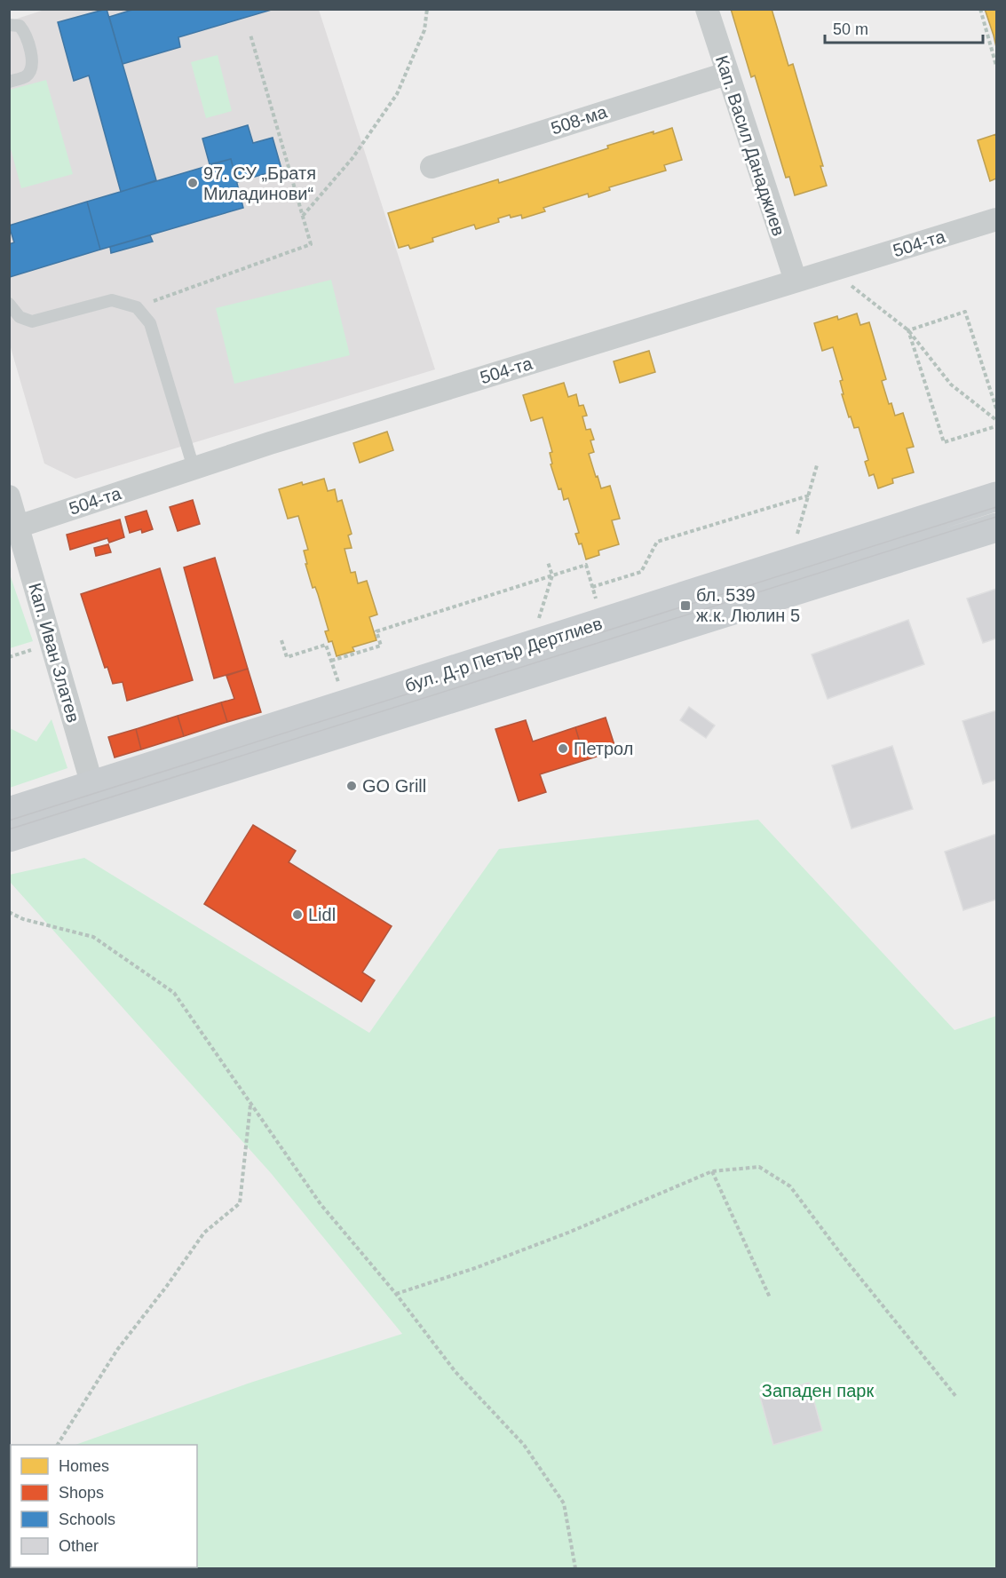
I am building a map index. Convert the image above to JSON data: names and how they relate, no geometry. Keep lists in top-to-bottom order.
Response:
{
  "streets": {
    "main road": ["бул. Д-р Петър Дертлиев"],
    "street": [
      "508-ма",
      "Кап. Васил Данаджиев",
      "504-та",
      "Кап. Иван Златев"
    ]
  },
  "crossings": [
    ["508-ма", "Кап. Васил Данаджиев"],
    ["Кап. Васил Данаджиев", "504-та"],
    ["504-та", "Кап. Иван Златев"],
    ["Кап. Иван Златев", "бул. Д-р Петър Дертлиев"]
  ],
  "parks": ["Западен парк"],
  "places": {
    "other": [
      "97. СУ „Братя Миладинови“",
      "Петрол",
      "GO Grill",
      "Lidl"
    ],
    "transit": ["бл. 539 ж.к. Люлин 5"]
  },
  "legend": [
    "Homes",
    "Shops",
    "Schools",
    "Other"
  ],
  "scale_bar": "50 m"
}
